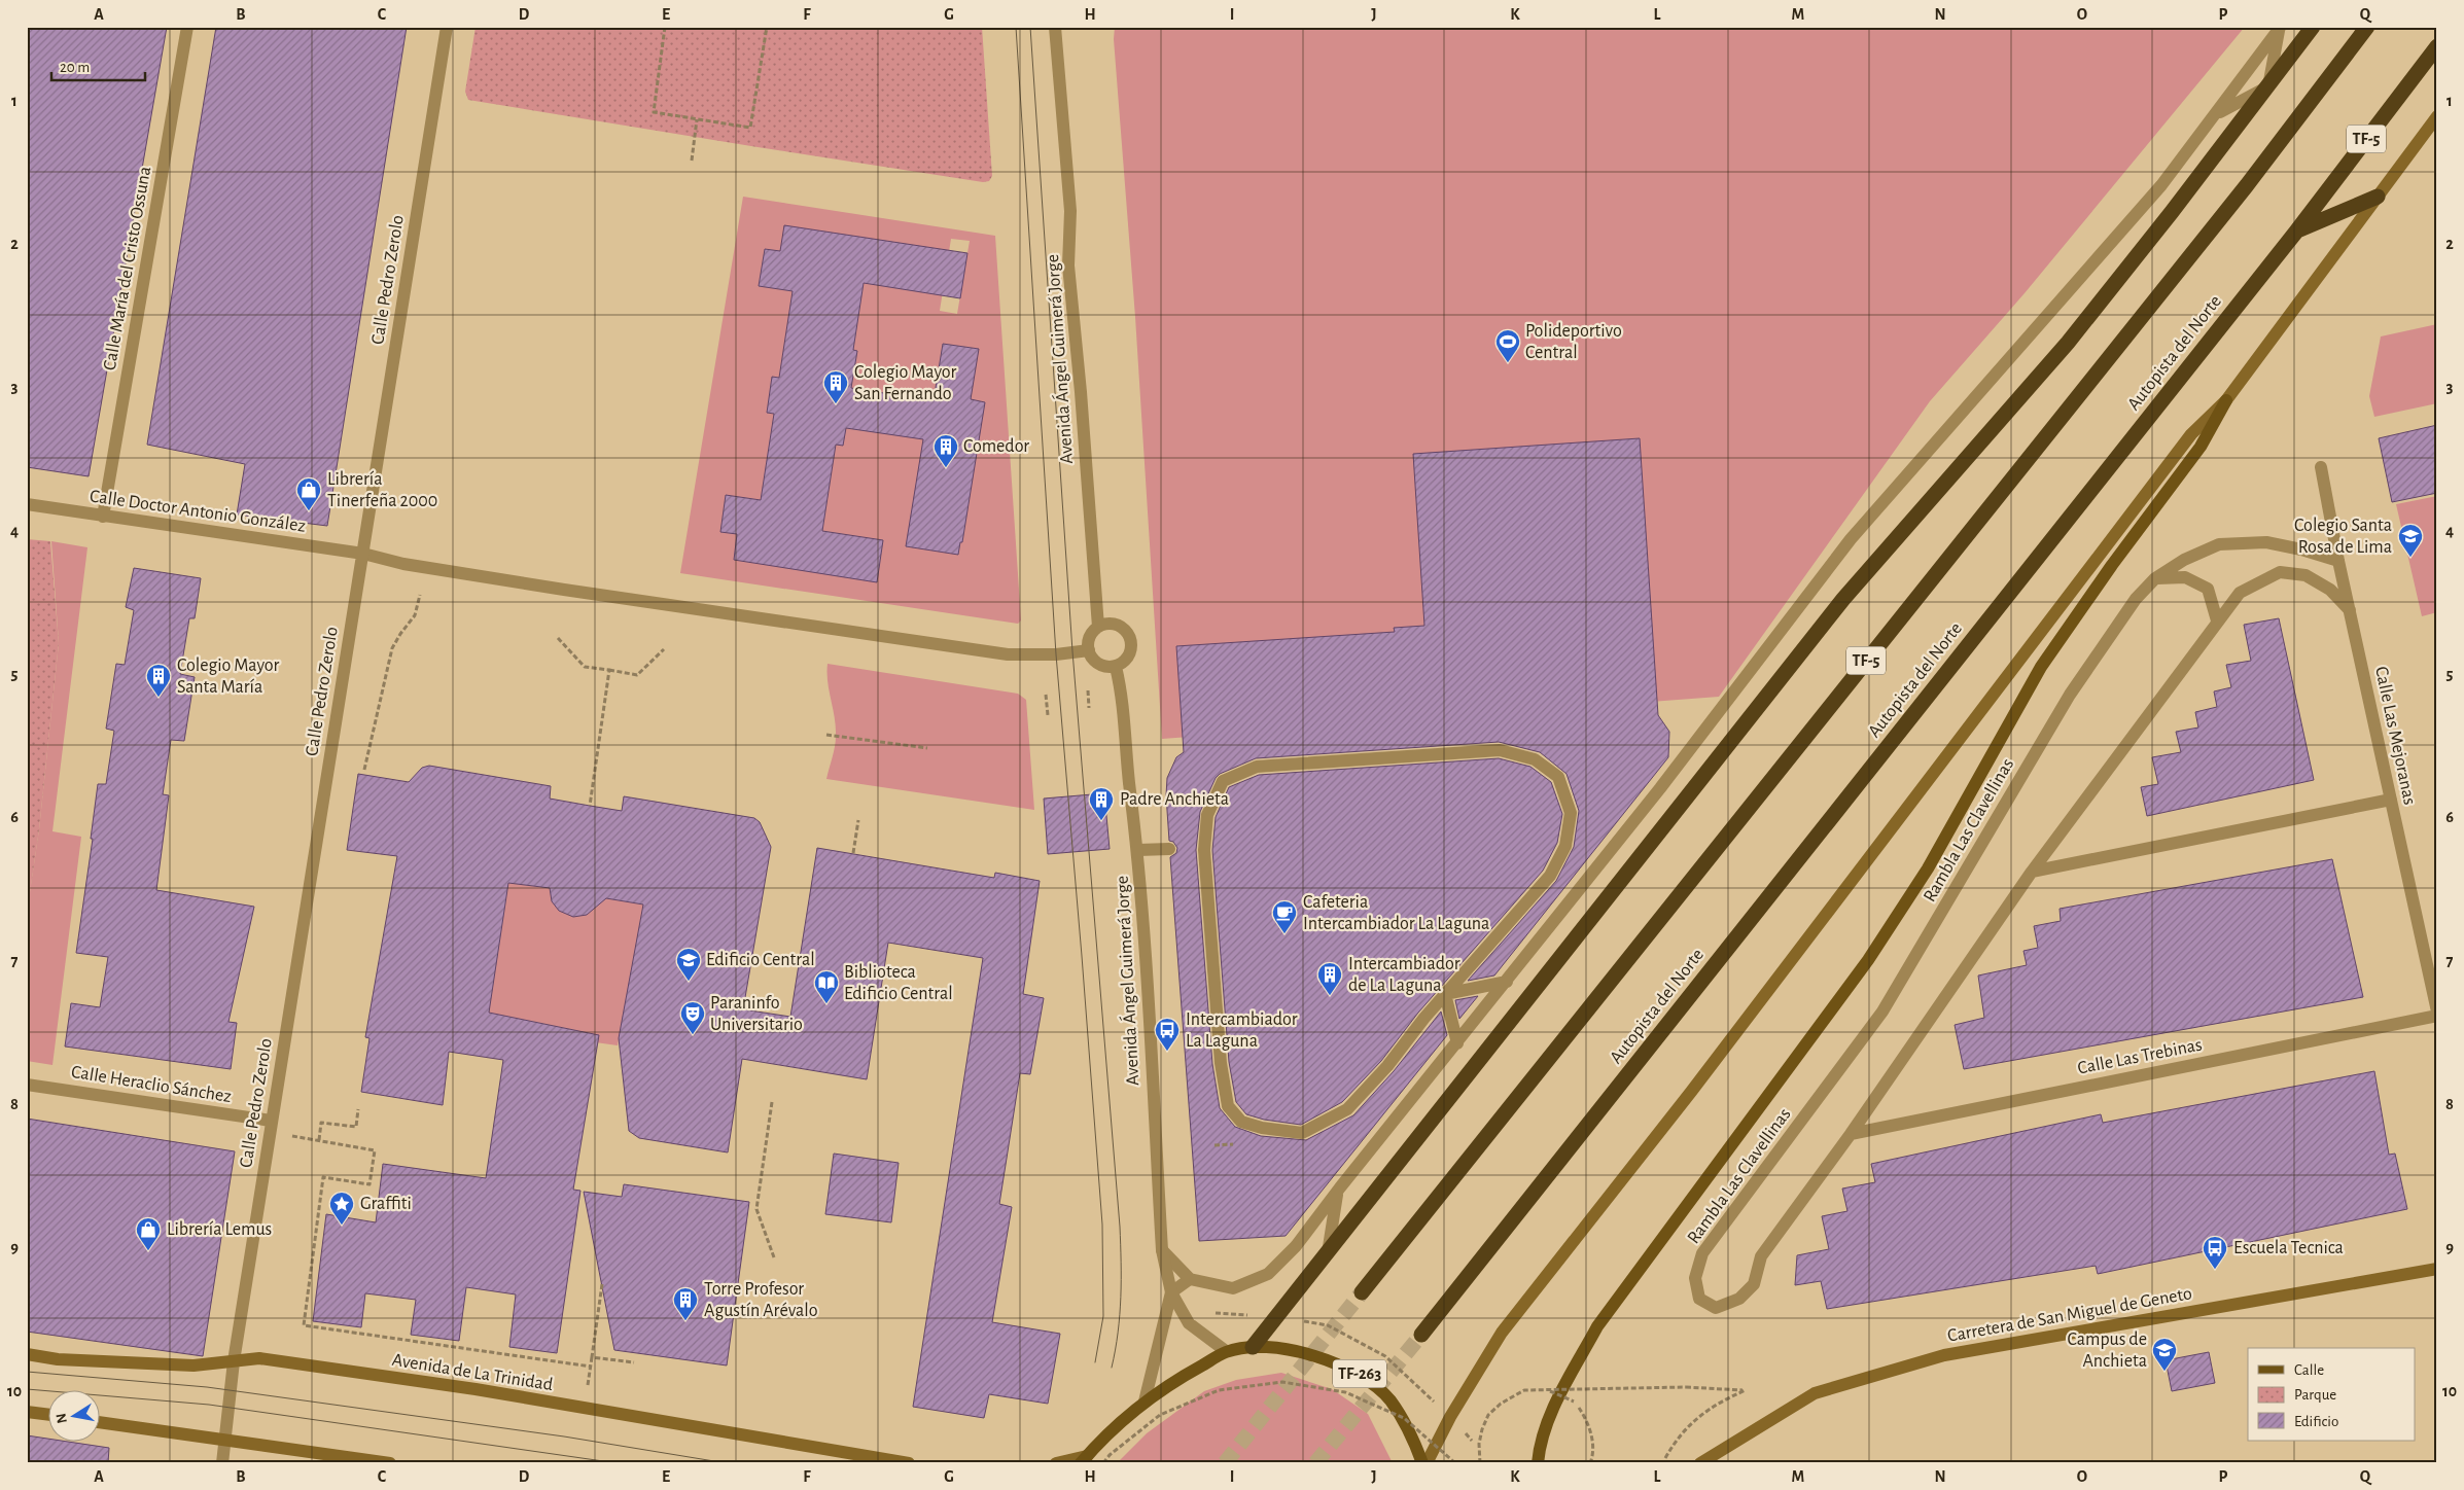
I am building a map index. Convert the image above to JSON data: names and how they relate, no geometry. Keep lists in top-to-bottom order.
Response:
{
  "streets": {
    "highway": ["TF-5", "Autopista del Norte"],
    "main road": ["Carretera de San Miguel de Geneto", "Avenida de La Trinidad", "TF-263"],
    "street": [
      "Calle María del Cristo Ossuna",
      "Calle Pedro Zerolo",
      "Avenida Ángel Guimerá Jorge",
      "Calle Doctor Antonio González",
      "Calle Las Mejoranas",
      "Rambla Las Clavellinas",
      "Calle Las Trebinas",
      "Calle Heraclio Sánchez"
    ]
  },
  "crossings": [
    ["Calle María del Cristo Ossuna", "Calle Doctor Antonio González"],
    ["Calle Pedro Zerolo", "Calle Doctor Antonio González"],
    ["Calle Pedro Zerolo", "Calle Heraclio Sánchez"],
    ["Calle Pedro Zerolo", "Avenida de La Trinidad"],
    ["Avenida Ángel Guimerá Jorge", "Calle Doctor Antonio González"],
    ["Avenida Ángel Guimerá Jorge", "TF-263"],
    ["Calle Las Mejoranas", "Rambla Las Clavellinas"],
    ["Rambla Las Clavellinas", "Calle Las Trebinas"]
  ],
  "places": {
    "sports": ["Polideportivo Central"],
    "building": [
      "Colegio Mayor San Fernando",
      "Comedor",
      "Colegio Mayor Santa María",
      "Padre Anchieta",
      "Intercambiador de La Laguna",
      "Torre Profesor Agustín Arévalo"
    ],
    "shop": ["Librería Tinerfeña 2000", "Librería Lemus"],
    "school or university": ["Colegio Santa Rosa de Lima", "Edificio Central", "Campus de Anchieta"],
    "cafe": ["Cafeteria Intercambiador La Laguna"],
    "library": ["Biblioteca Edificio Central"],
    "theatre": ["Paraninfo Universitario"],
    "bus stop": ["Intercambiador La Laguna", "Escuela Tecnica"],
    "place": ["Graffiti"]
  },
  "legend": ["Calle", "Parque", "Edificio"],
  "scale_bar": "20 m",
  "north": "left",
  "grid": {
    "columns": [
      "A",
      "B",
      "C",
      "D",
      "E",
      "F",
      "G",
      "H",
      "I",
      "J",
      "K",
      "L",
      "M",
      "N",
      "O",
      "P",
      "Q"
    ],
    "rows": [
      "1",
      "2",
      "3",
      "4",
      "5",
      "6",
      "7",
      "8",
      "9",
      "10"
    ]
  }
}
